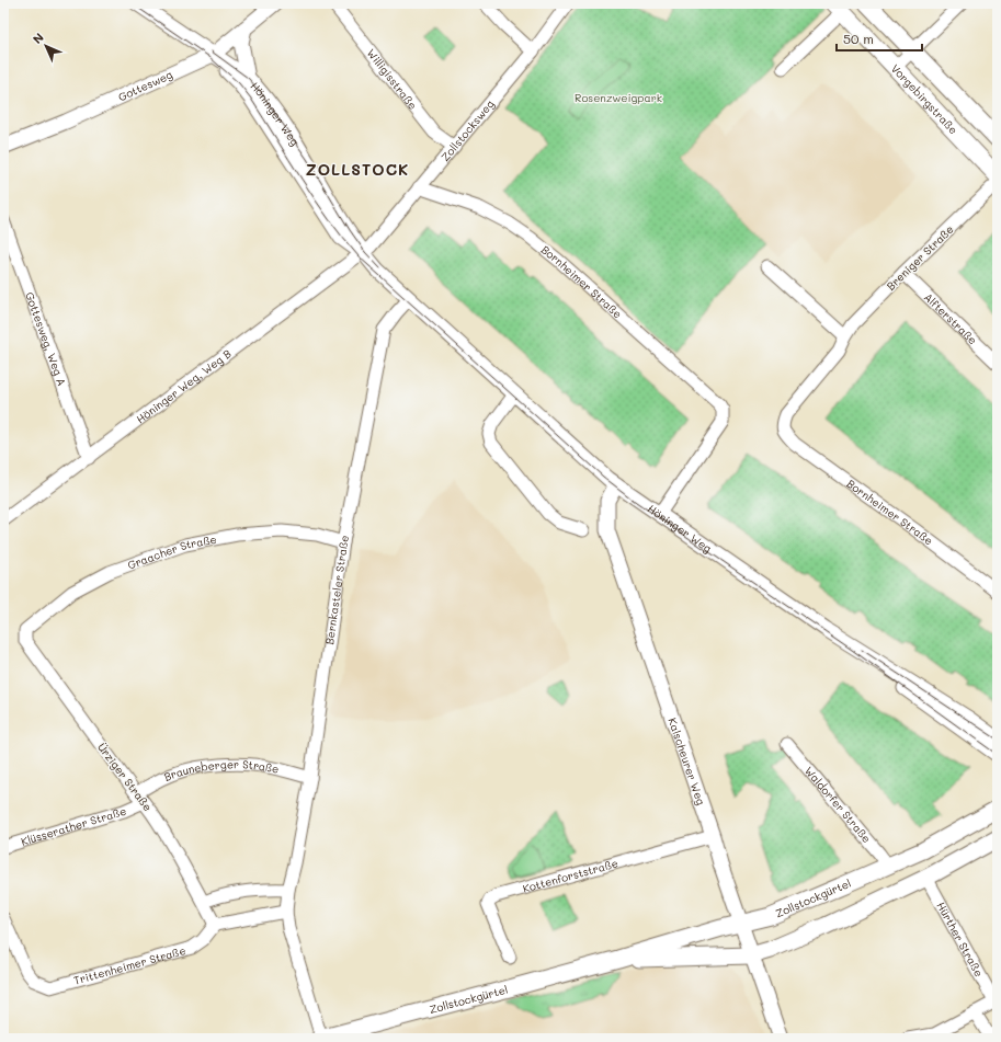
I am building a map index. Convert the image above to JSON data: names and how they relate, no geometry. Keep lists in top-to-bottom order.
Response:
{
  "streets": {
    "main road": ["Vorgebirgstraße", "Zollstockgürtel"],
    "street": [
      "Willigisstraße",
      "Gottesweg",
      "Höninger Weg",
      "Zollstocksweg",
      "Breniger Straße",
      "Bornheimer Straße",
      "Alfterstraße",
      "Gottesweg, Weg A",
      "Höninger Weg, Weg B",
      "Graacher Straße",
      "Bernkasteler Straße",
      "Kalscheurer Weg",
      "Brauneberger Straße",
      "Ürziger Straße",
      "Waldorfer Straße",
      "Klüsserather Straße",
      "Kottenforststraße",
      "Hürther Straße",
      "Trittenheimer Straße"
    ]
  },
  "crossings": [
    ["Willigisstraße", "Zollstocksweg"],
    ["Gottesweg", "Höninger Weg"],
    ["Höninger Weg", "Zollstocksweg"],
    ["Höninger Weg", "Bornheimer Straße"],
    ["Höninger Weg", "Höninger Weg, Weg B"],
    ["Höninger Weg", "Bernkasteler Straße"],
    ["Höninger Weg", "Kalscheurer Weg"],
    ["Zollstocksweg", "Bornheimer Straße"],
    ["Zollstocksweg", "Höninger Weg, Weg B"],
    ["Breniger Straße", "Bornheimer Straße"],
    ["Breniger Straße", "Alfterstraße"],
    ["Gottesweg, Weg A", "Höninger Weg, Weg B"],
    ["Graacher Straße", "Bernkasteler Straße"],
    ["Graacher Straße", "Ürziger Straße"],
    ["Bernkasteler Straße", "Brauneberger Straße"],
    ["Bernkasteler Straße", "Zollstockgürtel"],
    ["Kalscheurer Weg", "Kottenforststraße"],
    ["Kalscheurer Weg", "Zollstockgürtel"],
    ["Brauneberger Straße", "Ürziger Straße"],
    ["Ürziger Straße", "Klüsserather Straße"],
    ["Ürziger Straße", "Trittenheimer Straße"],
    ["Waldorfer Straße", "Zollstockgürtel"],
    ["Zollstockgürtel", "Hürther Straße"]
  ],
  "districts": ["ZOLLSTOCK"],
  "parks": ["Rosenzweigpark"],
  "scale_bar": "50 m",
  "north": "top left"
}
